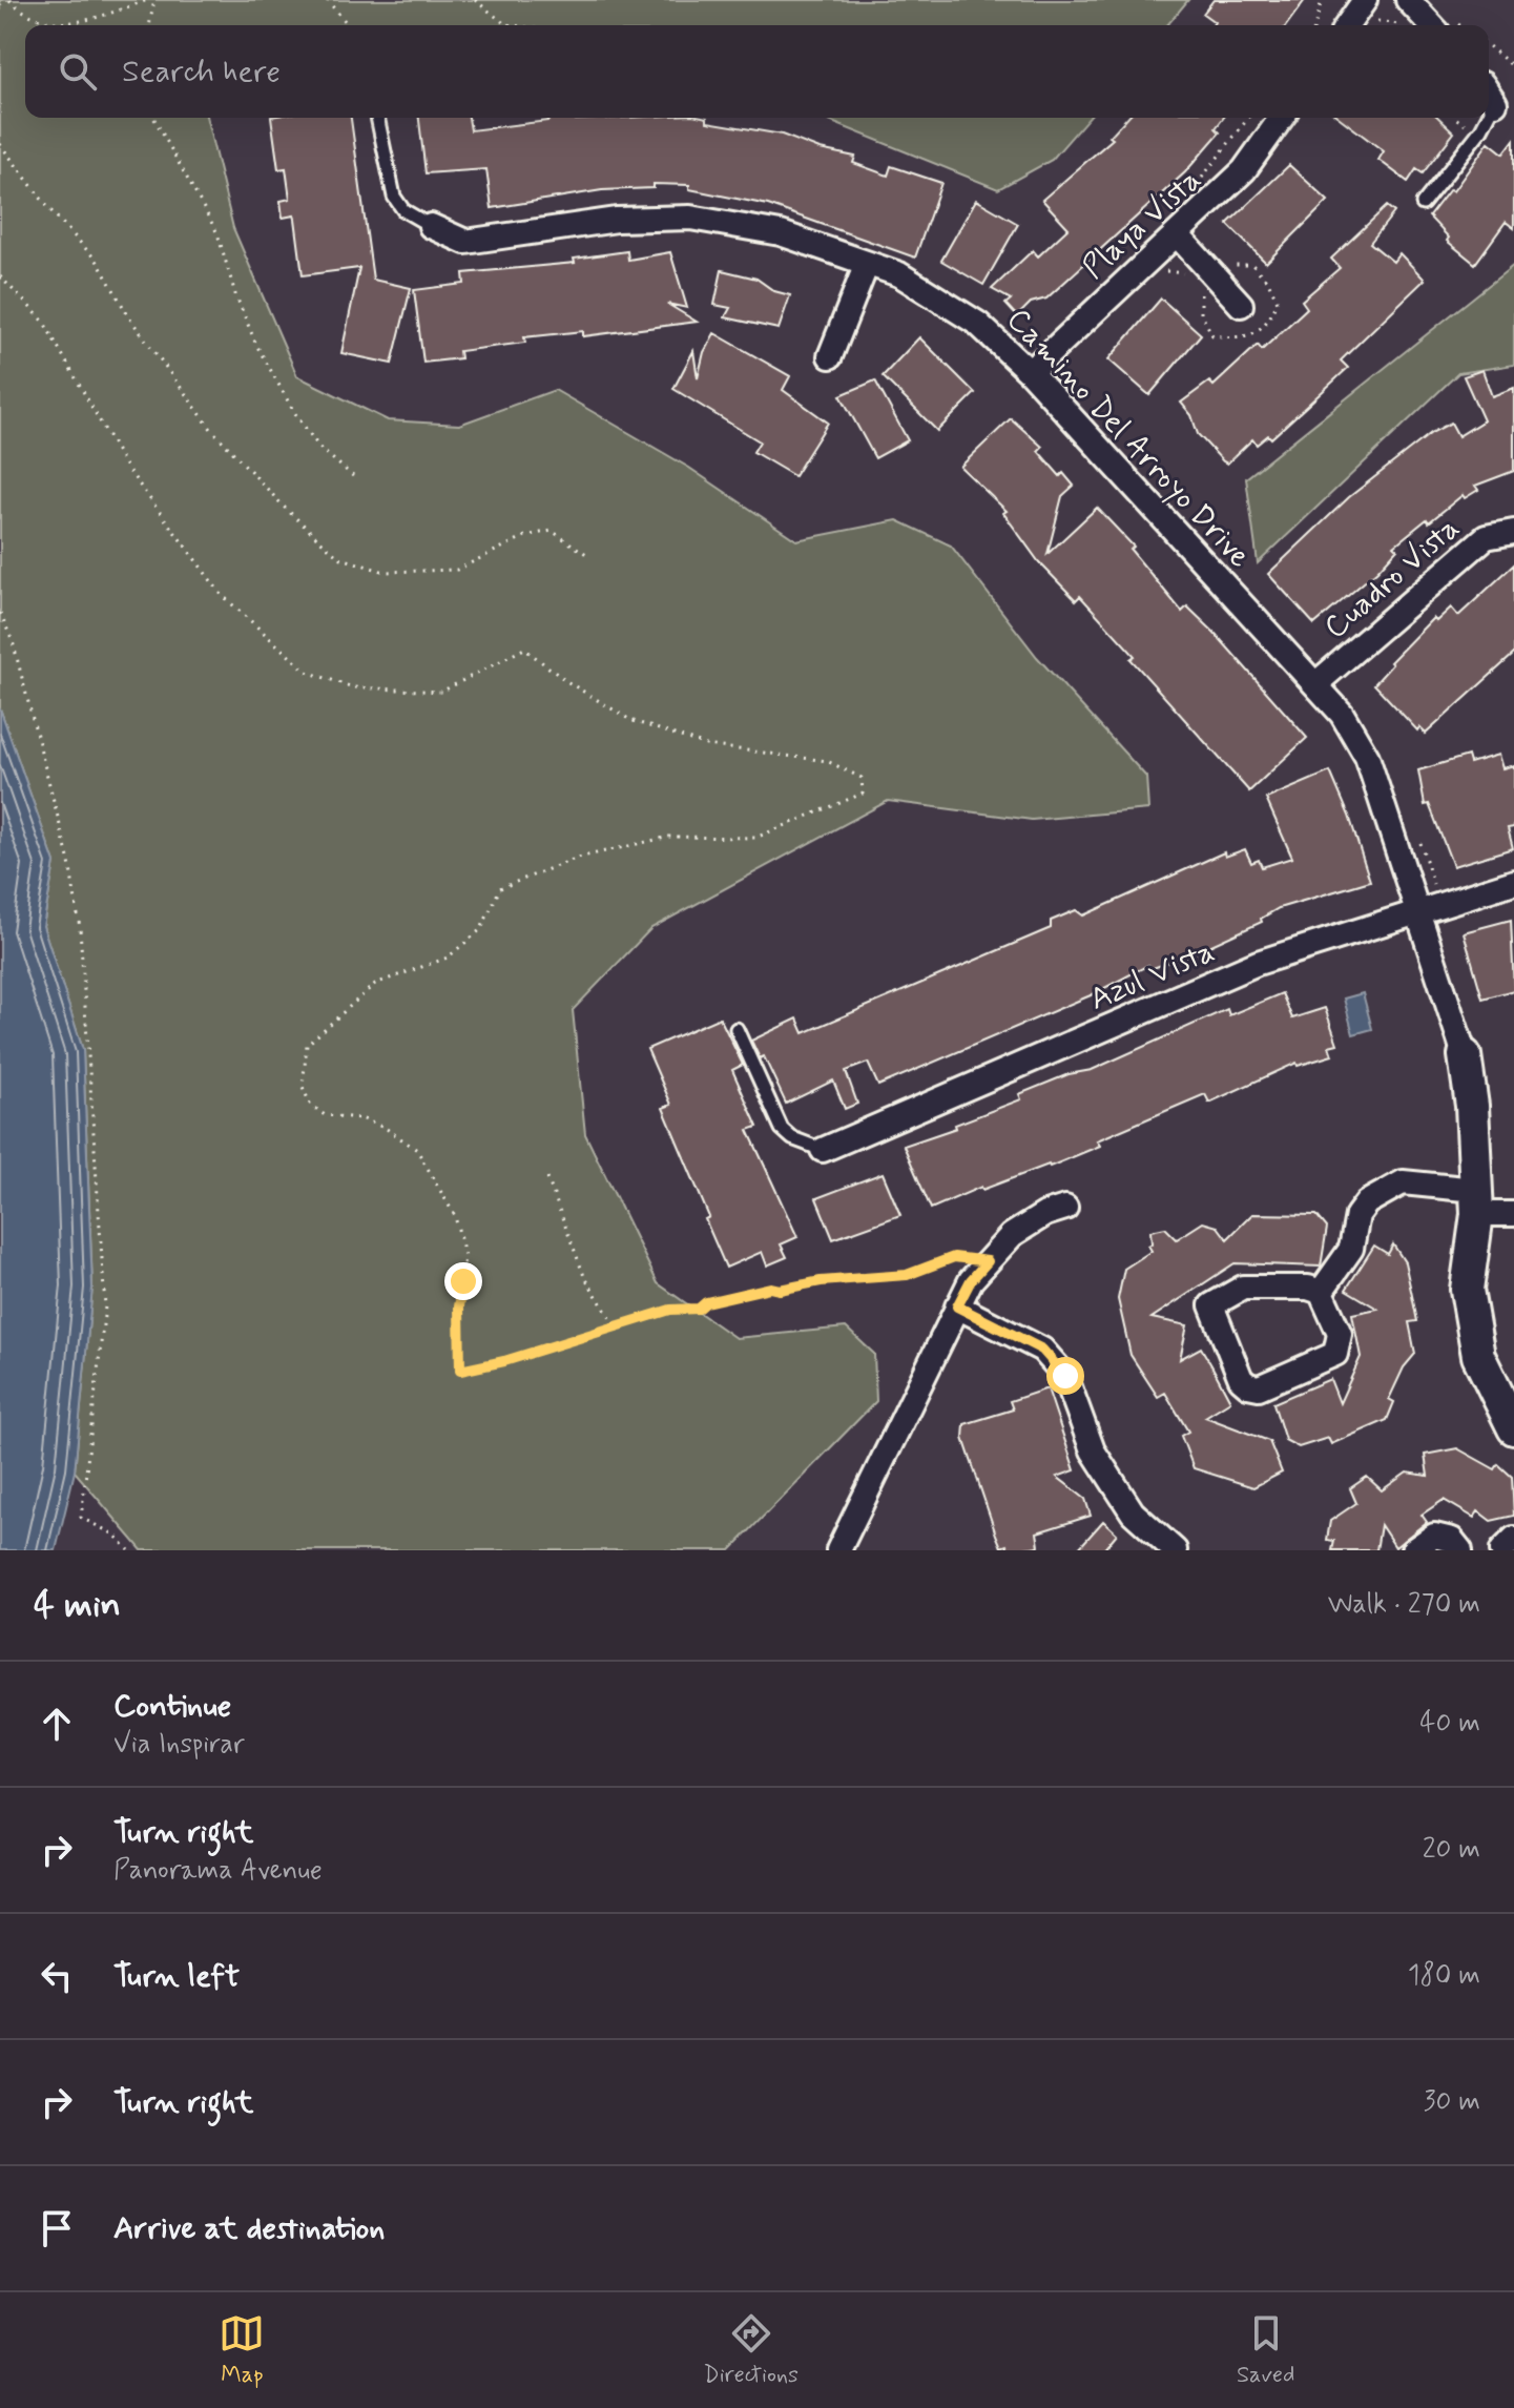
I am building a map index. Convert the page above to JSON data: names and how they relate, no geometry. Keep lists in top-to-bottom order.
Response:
{
  "streets": {
    "street": [
      "Playa Vista",
      "Camino Del Arroyo Drive",
      "Cuadro Vista",
      "Azul Vista"
    ]
  },
  "crossings": [
    ["Playa Vista", "Camino Del Arroyo Drive"],
    ["Camino Del Arroyo Drive", "Cuadro Vista"],
    ["Camino Del Arroyo Drive", "Azul Vista"]
  ],
  "page": {
    "search": "Search here",
    "heading": ["4 min", "Walk · 270 m"],
    "list": [
      ["Continue", "Via Inspirar", "40 m"],
      ["Turn right", "Panorama Avenue", "20 m"],
      ["Turn left", "180 m"],
      ["Turn right", "30 m"],
      "Arrive at destination"
    ],
    "nav": ["Map", "Directions", "Saved"]
  }
}
